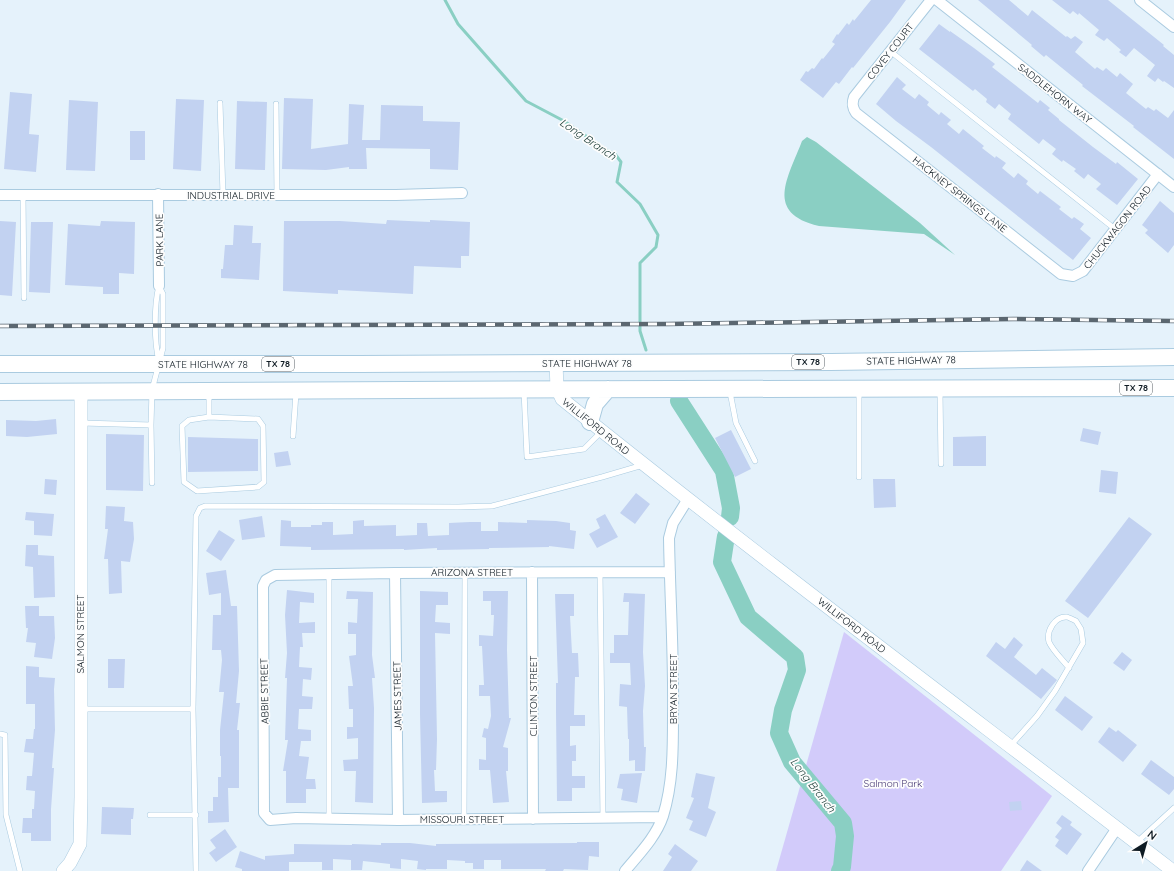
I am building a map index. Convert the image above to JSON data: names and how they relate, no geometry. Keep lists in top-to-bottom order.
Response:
{
  "streets": {
    "main road": ["STATE HIGHWAY 78", "TX 78"],
    "street": [
      "COVEY COURT",
      "SADDLEHORN WAY",
      "HACKNEY SPRINGS LANE",
      "INDUSTRIAL DRIVE",
      "CHUCKWAGON ROAD",
      "PARK LANE",
      "WILLIFORD ROAD",
      "ARIZONA STREET",
      "SALMON STREET",
      "BRYAN STREET",
      "ABBIE STREET",
      "JAMES STREET",
      "CLINTON STREET",
      "MISSOURI STREET"
    ]
  },
  "crossings": [
    ["COVEY COURT", "HACKNEY SPRINGS LANE"],
    ["SADDLEHORN WAY", "CHUCKWAGON ROAD"],
    ["HACKNEY SPRINGS LANE", "CHUCKWAGON ROAD"],
    ["INDUSTRIAL DRIVE", "PARK LANE"],
    ["PARK LANE", "STATE HIGHWAY 78"],
    ["PARK LANE", "TX 78"],
    ["STATE HIGHWAY 78", "WILLIFORD ROAD"],
    ["TX 78", "WILLIFORD ROAD"],
    ["TX 78", "SALMON STREET"],
    ["WILLIFORD ROAD", "BRYAN STREET"],
    ["ARIZONA STREET", "BRYAN STREET"],
    ["ARIZONA STREET", "ABBIE STREET"],
    ["ARIZONA STREET", "JAMES STREET"],
    ["ARIZONA STREET", "CLINTON STREET"],
    ["BRYAN STREET", "MISSOURI STREET"],
    ["ABBIE STREET", "MISSOURI STREET"],
    ["JAMES STREET", "MISSOURI STREET"],
    ["CLINTON STREET", "MISSOURI STREET"]
  ],
  "water": ["Long Branch"],
  "parks": ["Salmon Park"],
  "north": "top right"
}
